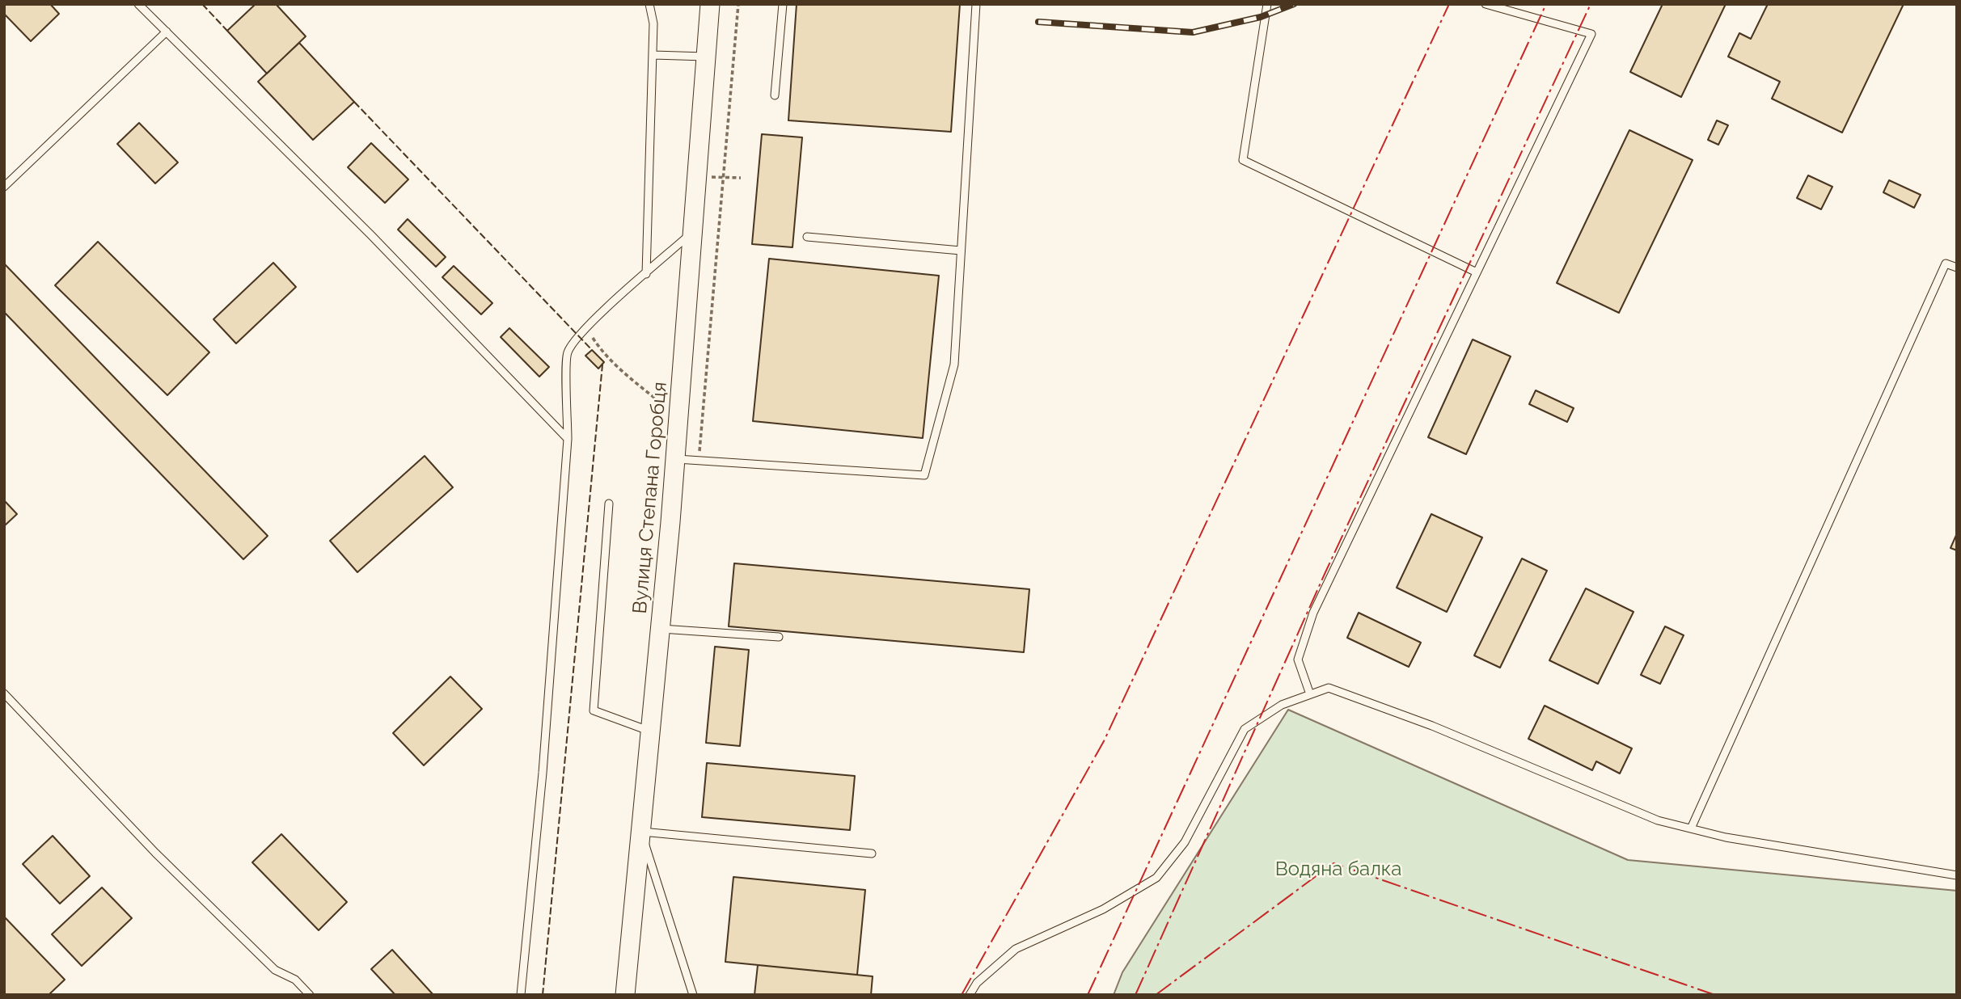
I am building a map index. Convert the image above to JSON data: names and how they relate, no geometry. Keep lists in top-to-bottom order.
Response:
{
  "streets": {
    "main road": ["Вулиця Степана Горобця"]
  },
  "parks": ["Водяна балка"]
}
